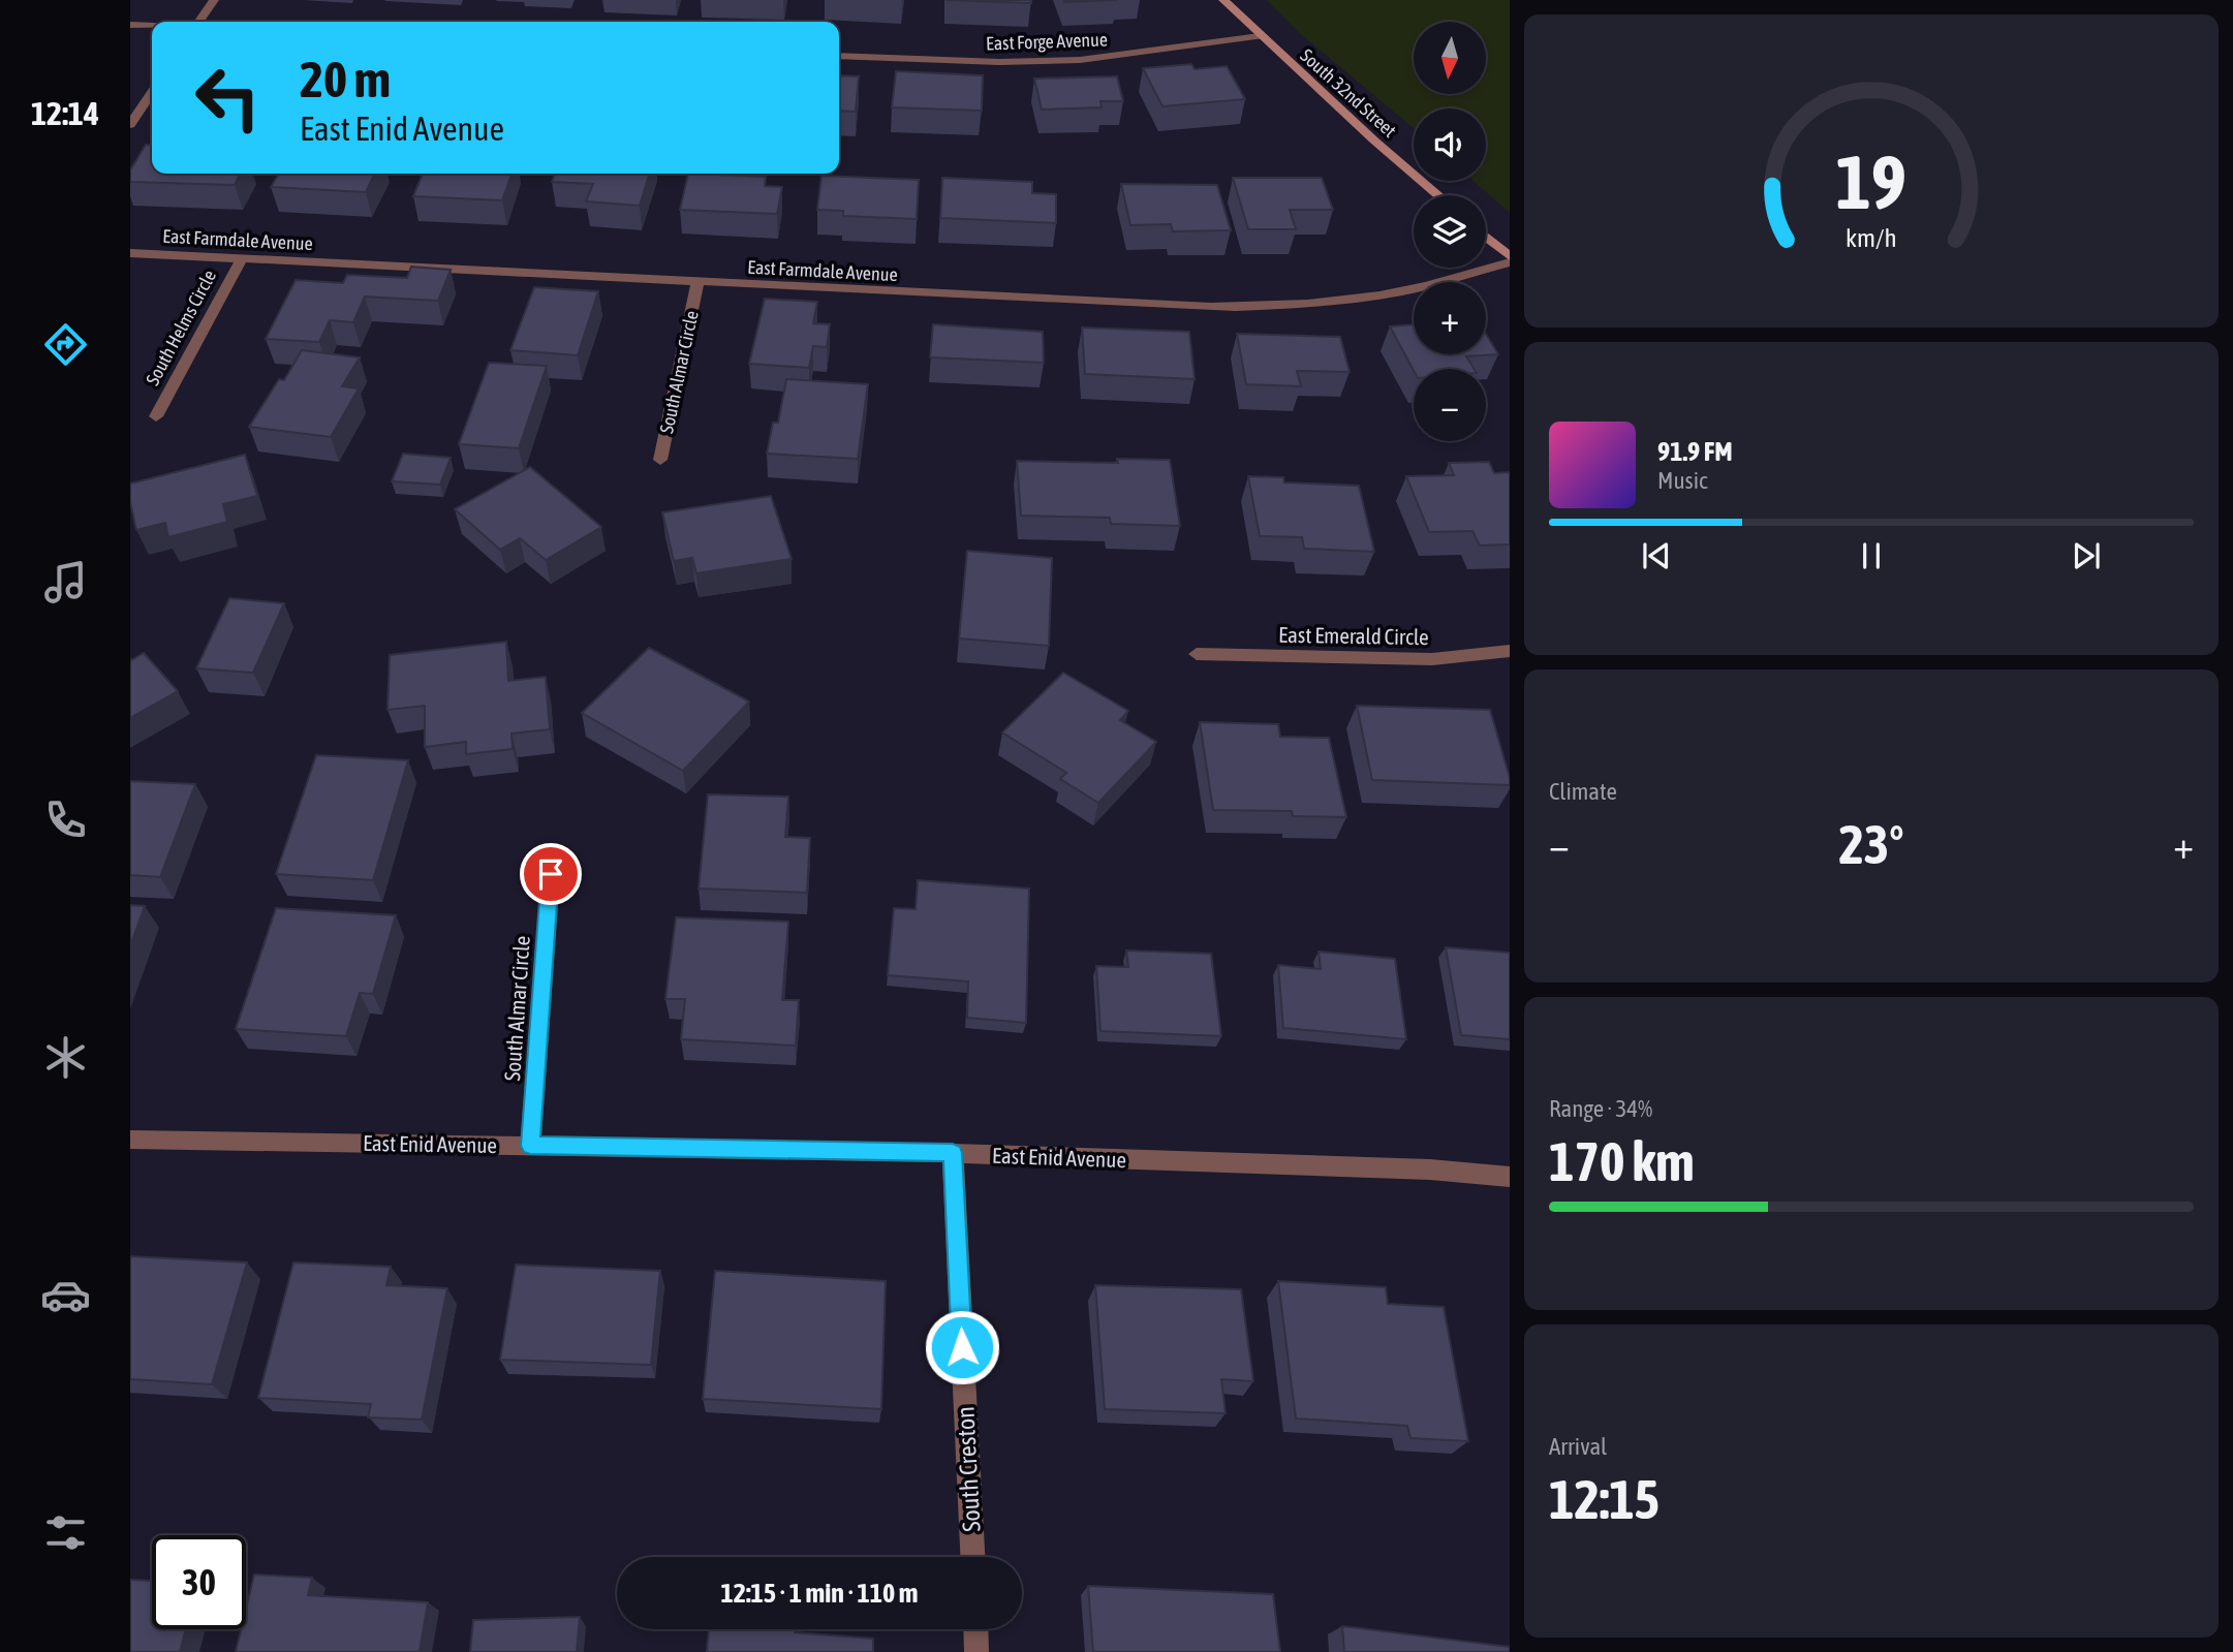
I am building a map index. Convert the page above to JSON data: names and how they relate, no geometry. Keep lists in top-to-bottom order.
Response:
{
  "streets": {
    "street": [
      "East Forge Avenue",
      "South 32nd Street",
      "East Farmdale Avenue",
      "South Helms Circle",
      "South Almar Circle",
      "East Emerald Circle",
      "East Enid Avenue",
      "South Creston"
    ]
  },
  "crossings": [
    ["East Forge Avenue", "South 32nd Street"],
    ["East Farmdale Avenue", "South Helms Circle"],
    ["East Farmdale Avenue", "South Almar Circle"],
    ["South Almar Circle", "East Enid Avenue"],
    ["East Enid Avenue", "South Creston"]
  ],
  "north": "bottom",
  "page": {
    "tabs": "12:14",
    "map_buttons": ["+", "−"],
    "turn": ["20 m", "East Enid Avenue"],
    "song": ["91.9 FM", "Music"],
    "tile": [
      "Climate",
      ["Range · 34%", "170 km"],
      ["Arrival", "12:15"]
    ],
    "heat": ["−", "23°", "+"],
    "limit": "30",
    "trip": "12:15 · 1 min · 110 m",
    "gauge": ["19", "km/h"]
  }
}
